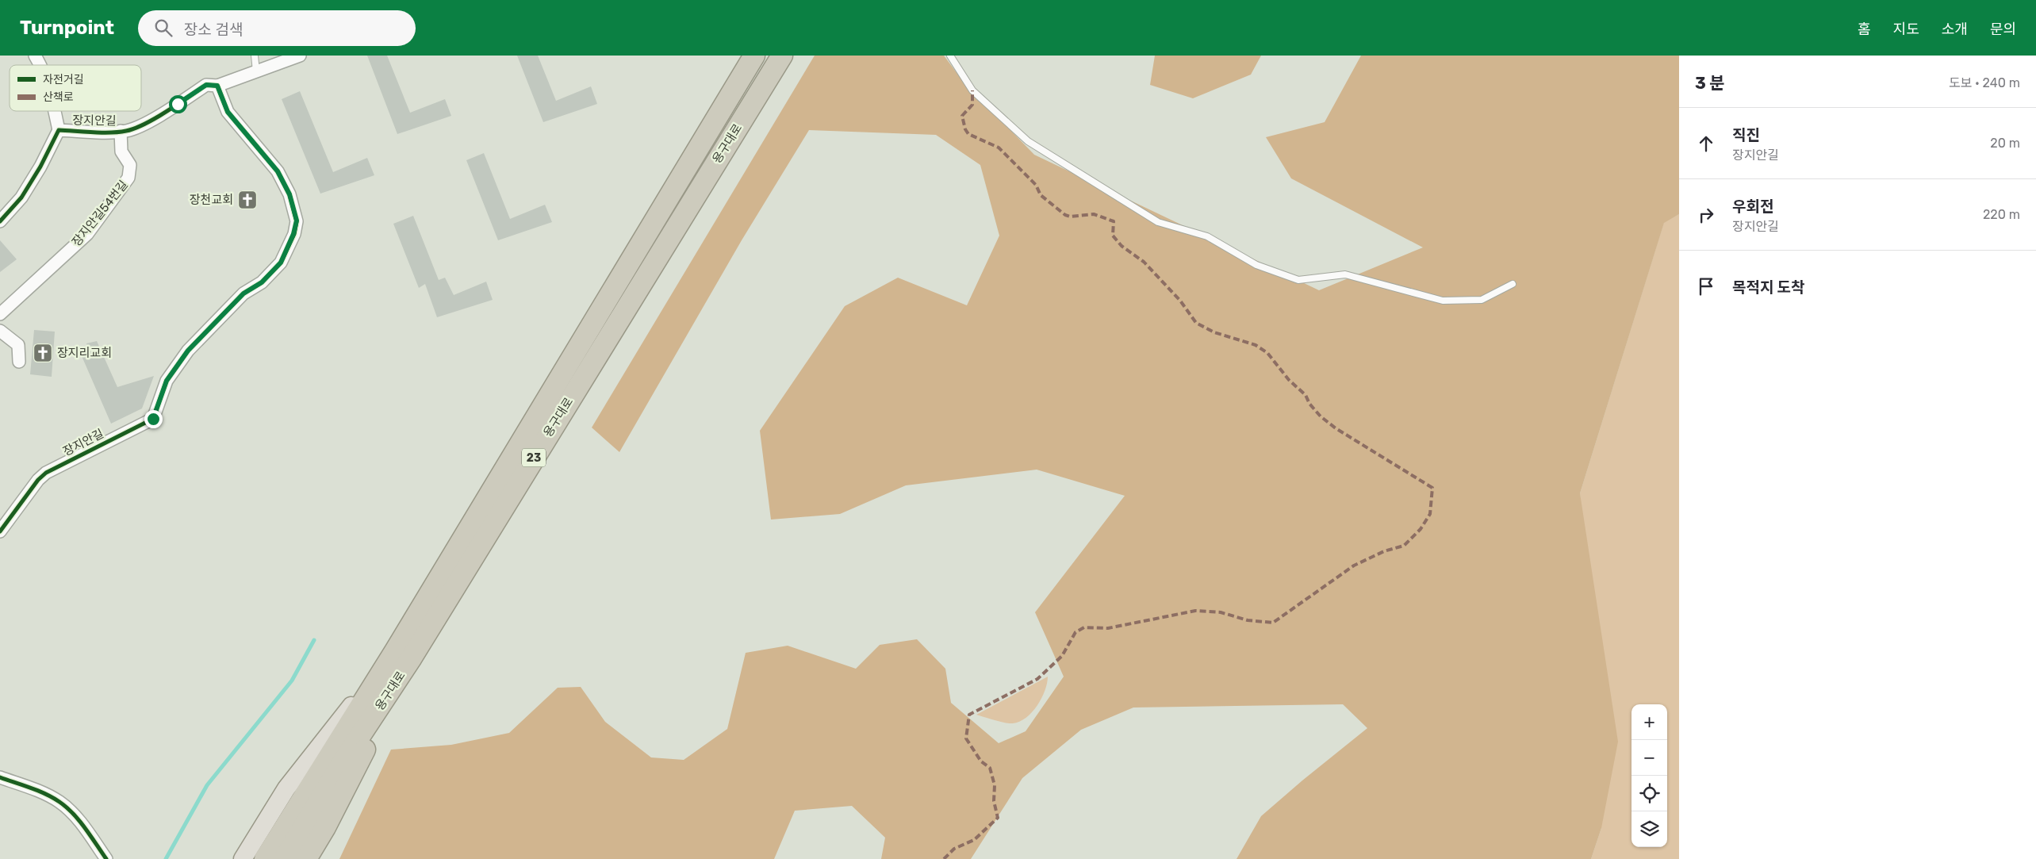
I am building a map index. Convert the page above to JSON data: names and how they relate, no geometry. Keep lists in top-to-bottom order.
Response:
{
  "streets": {
    "highway": ["용구대로", "23"],
    "street": ["장지안길", "장지안길54번길"]
  },
  "crossings": [
    ["장지안길", "장지안길54번길"]
  ],
  "places": {
    "church": ["장천교회", "장지리교회"]
  },
  "legend": ["자전거길", "산책로"],
  "page": {
    "header": "Turnpoint",
    "search": "장소 검색",
    "nav": [
      "홈",
      "지도",
      "소개",
      "문의"
    ],
    "heading": ["3 분", "도보 · 240 m"],
    "list": [
      ["직진", "장지안길", "20 m"],
      ["우회전", "장지안길", "220 m"],
      "목적지 도착"
    ],
    "map_buttons": ["+", "−"]
  }
}
